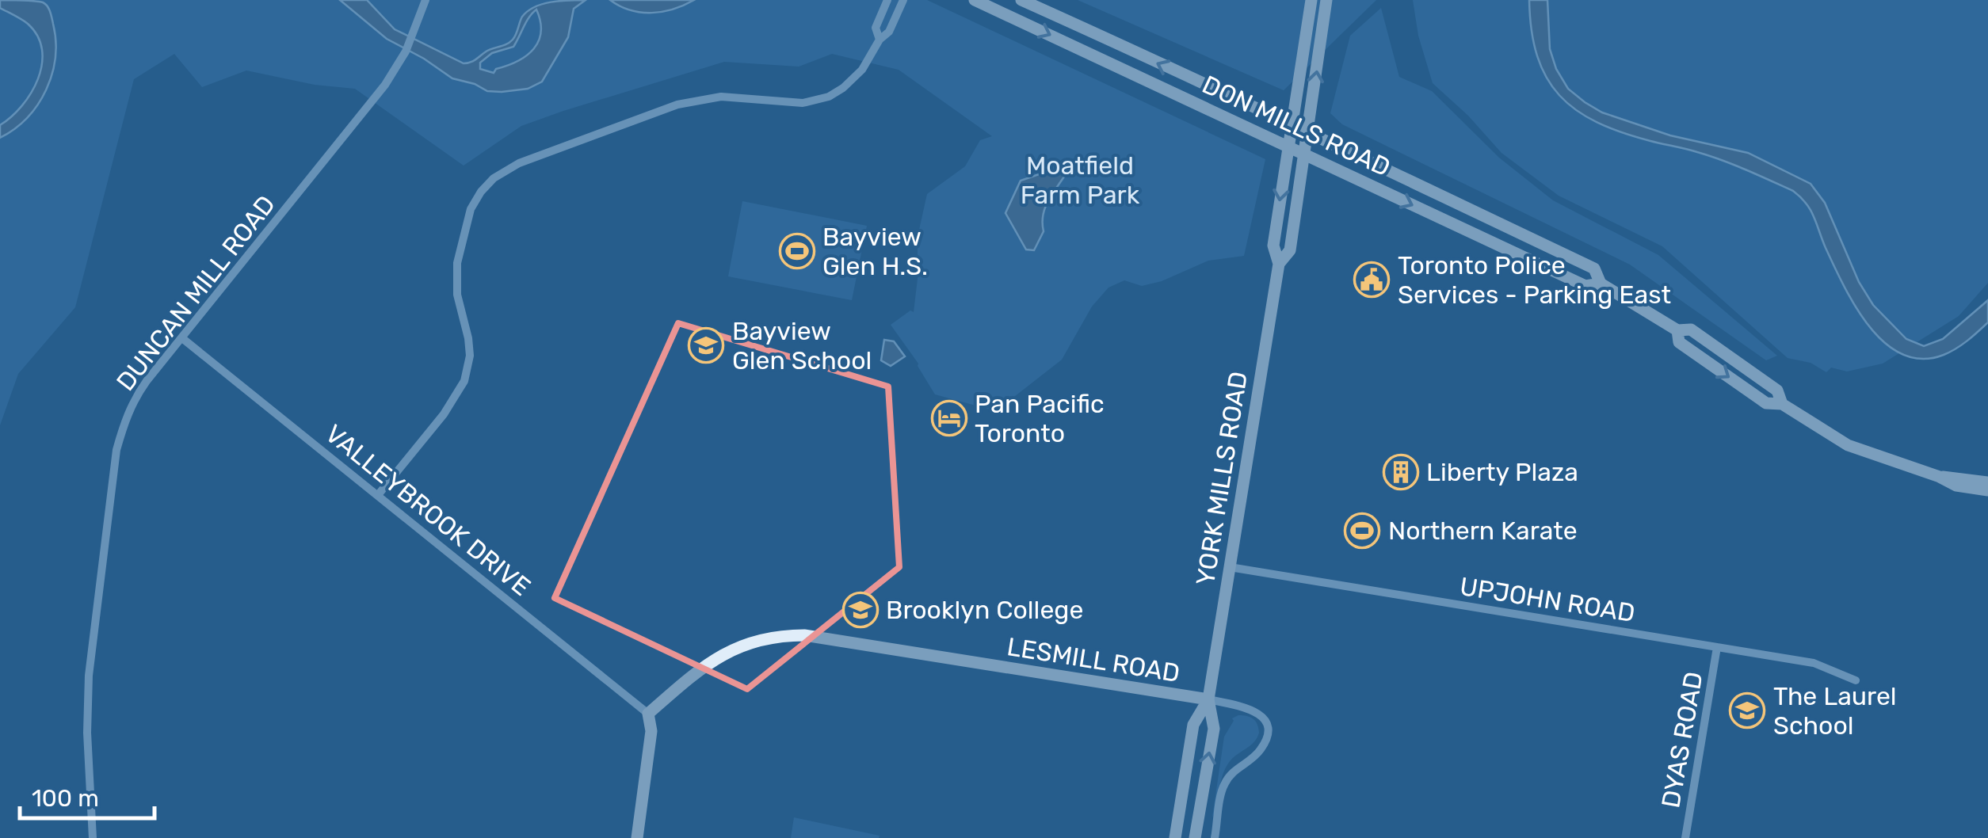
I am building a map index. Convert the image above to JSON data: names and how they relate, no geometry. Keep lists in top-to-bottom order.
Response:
{
  "streets": {
    "main road": ["DON MILLS ROAD", "YORK MILLS ROAD", "LESMILL ROAD"],
    "street": [
      "DUNCAN MILL ROAD",
      "VALLEYBROOK DRIVE",
      "UPJOHN ROAD",
      "DYAS ROAD"
    ]
  },
  "crossings": [
    ["DON MILLS ROAD", "YORK MILLS ROAD"],
    ["DUNCAN MILL ROAD", "VALLEYBROOK DRIVE"],
    ["YORK MILLS ROAD", "UPJOHN ROAD"],
    ["YORK MILLS ROAD", "LESMILL ROAD"],
    ["VALLEYBROOK DRIVE", "LESMILL ROAD"],
    ["UPJOHN ROAD", "DYAS ROAD"]
  ],
  "parks": ["Moatfield Farm Park"],
  "places": {
    "sports": ["Bayview Glen H.S.", "Northern Karate"],
    "public building": ["Toronto Police Services - Parking East"],
    "school or university": ["Bayview Glen School", "Brooklyn College", "The Laurel School"],
    "hotel": ["Pan Pacific Toronto"],
    "building": ["Liberty Plaza"]
  },
  "scale_bar": "100 m"
}
